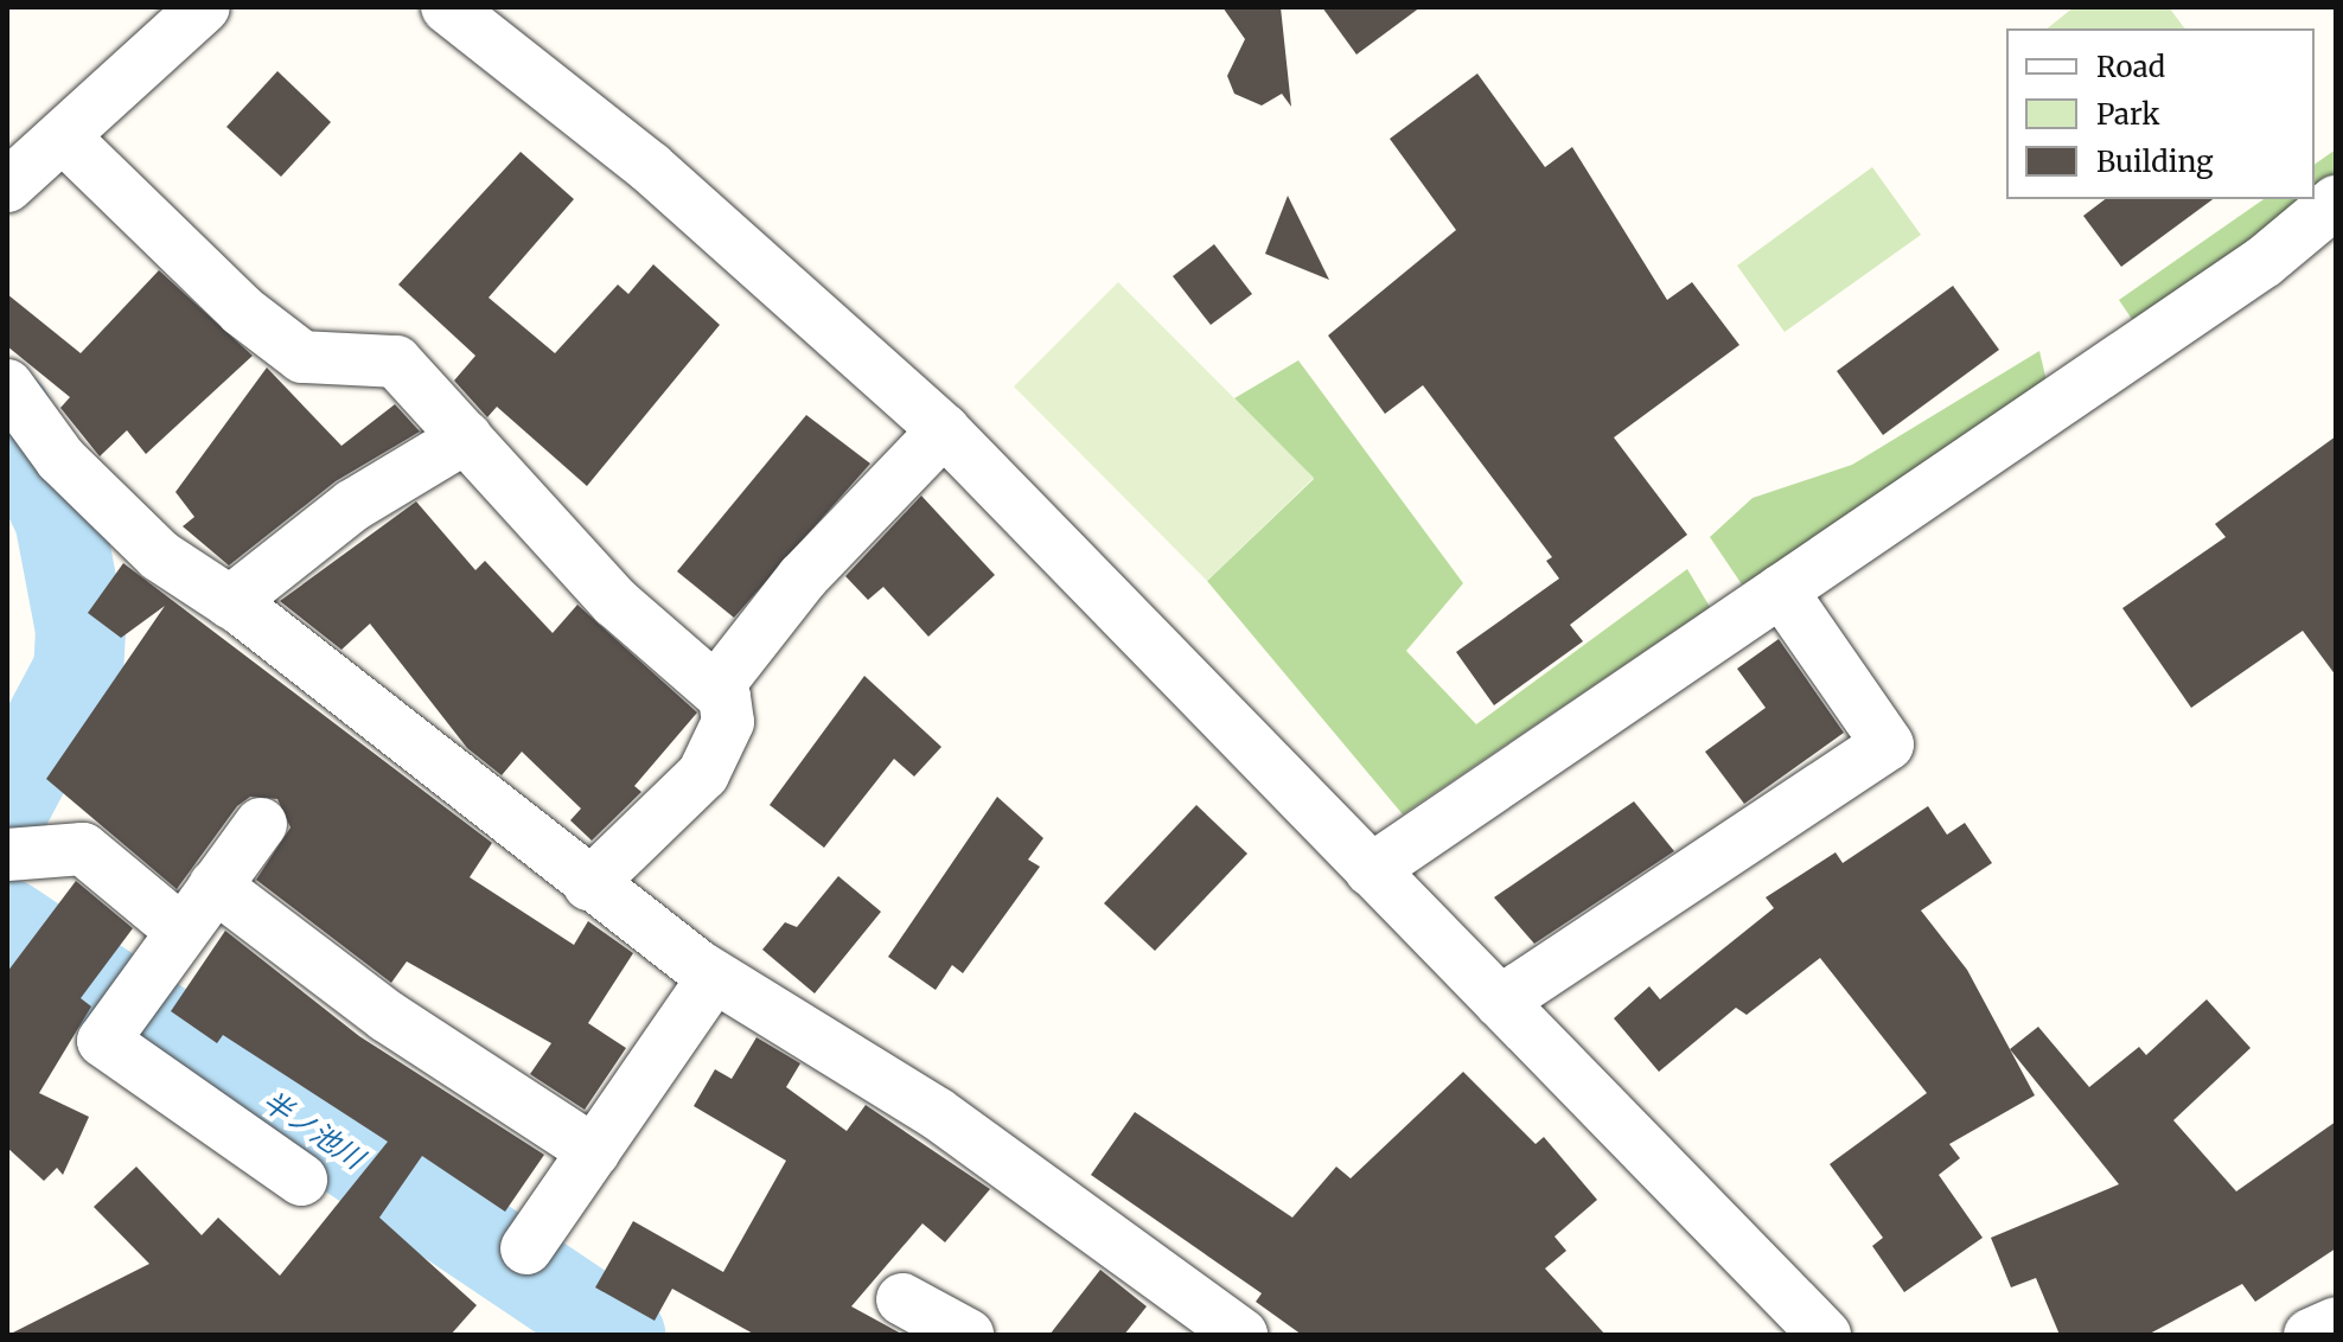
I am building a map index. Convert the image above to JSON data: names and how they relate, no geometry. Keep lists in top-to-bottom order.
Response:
{
  "water": ["半ノ池川"],
  "legend": ["Road", "Park", "Building"]
}
